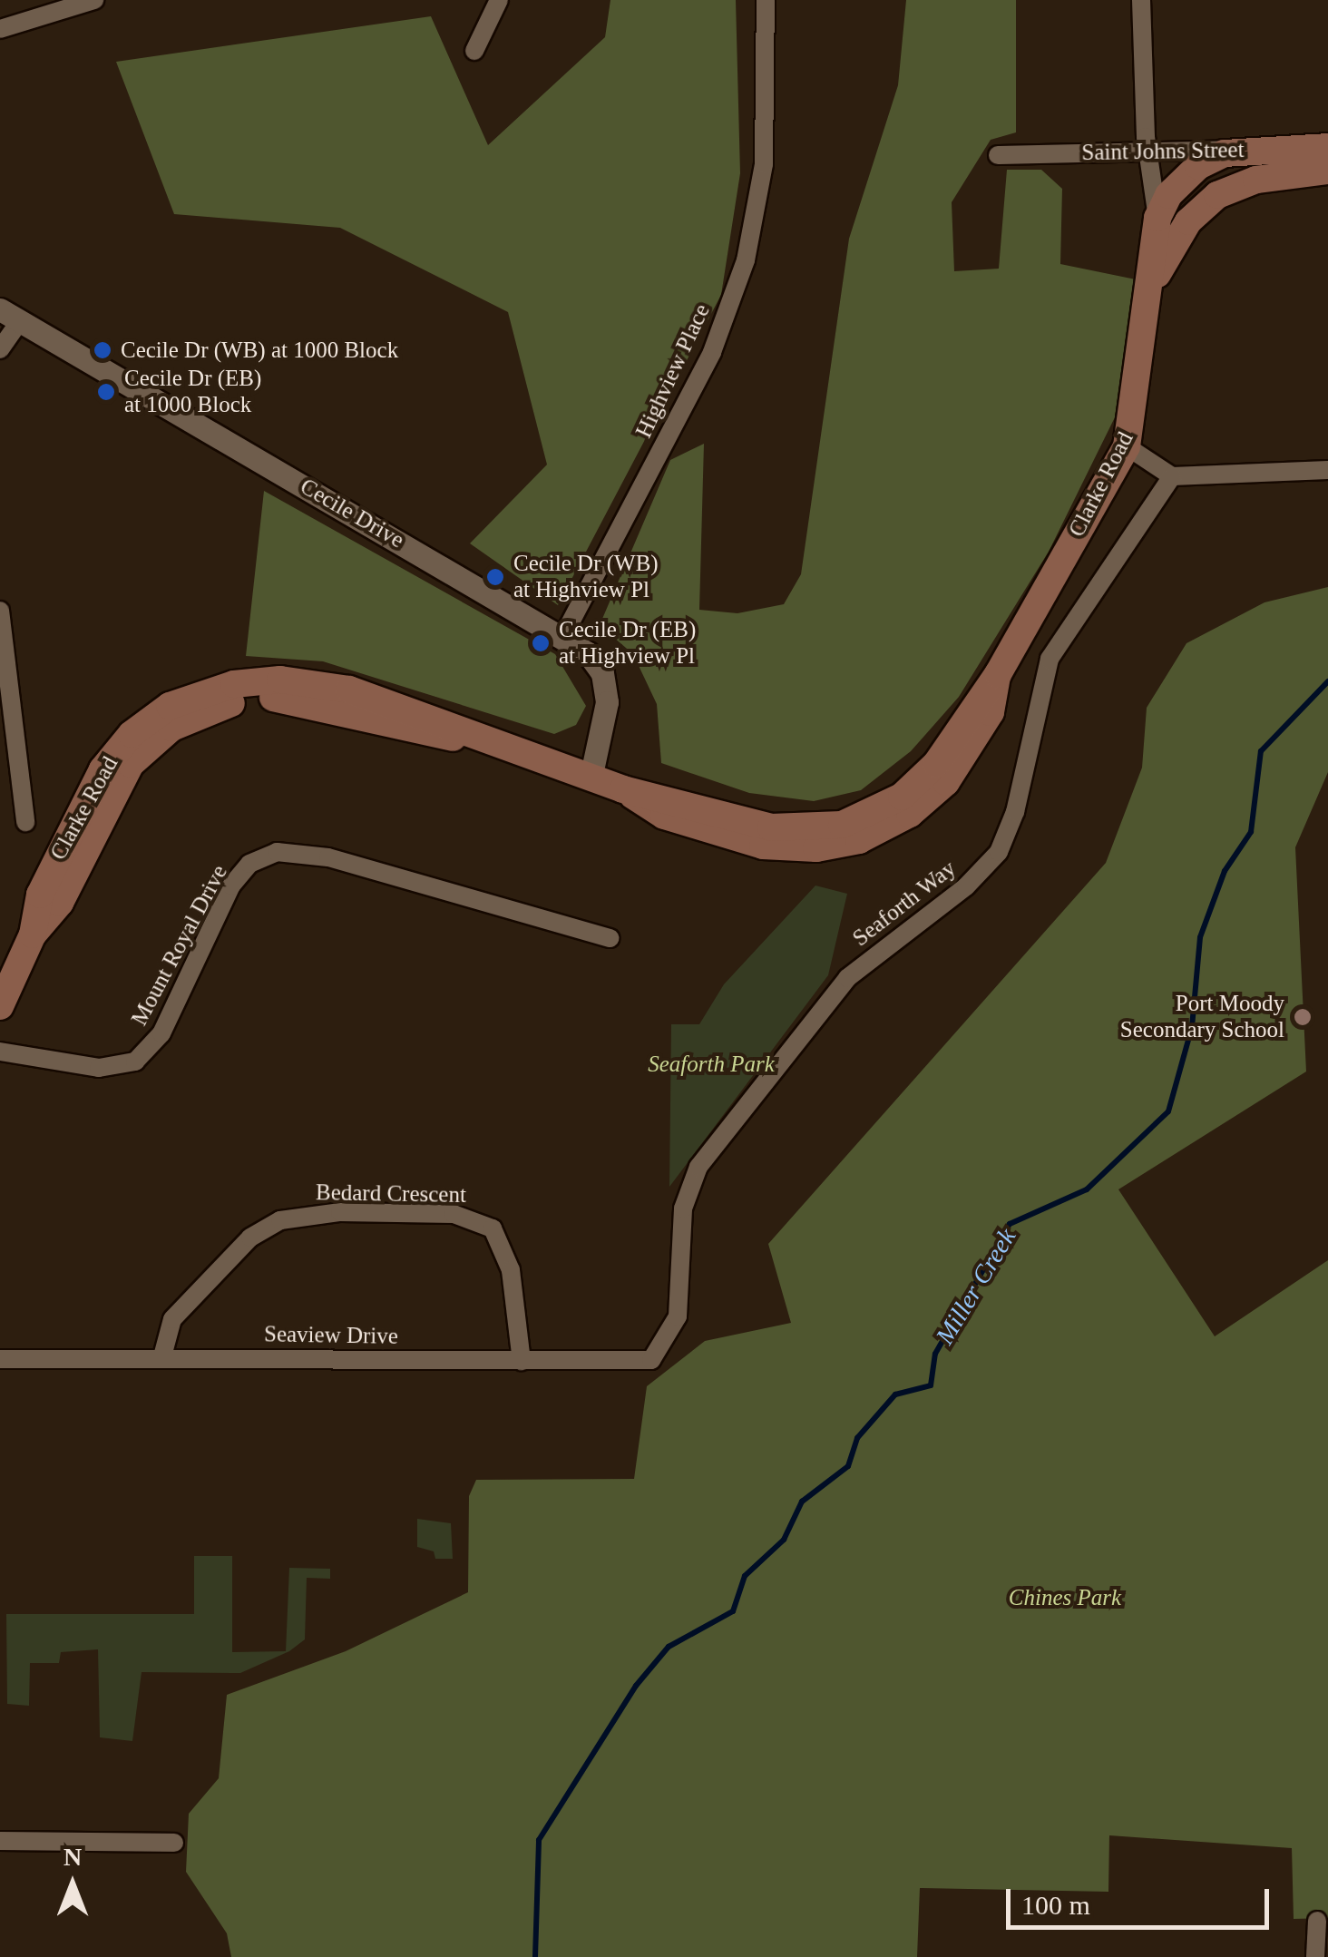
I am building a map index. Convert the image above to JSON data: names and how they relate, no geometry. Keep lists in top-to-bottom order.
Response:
{
  "streets": {
    "main road": ["Saint Johns Street", "Clarke Road"],
    "street": [
      "Highview Place",
      "Cecile Drive",
      "Seaforth Way",
      "Mount Royal Drive",
      "Bedard Crescent",
      "Seaview Drive"
    ]
  },
  "crossings": [
    ["Saint Johns Street", "Clarke Road"],
    ["Highview Place", "Cecile Drive"],
    ["Clarke Road", "Cecile Drive"],
    ["Seaforth Way", "Seaview Drive"],
    ["Bedard Crescent", "Seaview Drive"]
  ],
  "water": ["Miller Creek"],
  "parks": ["Seaforth Park", "Chines Park"],
  "places": [
    "Cecile Dr (WB) at 1000 Block",
    "Cecile Dr (EB) at 1000 Block",
    "Cecile Dr (WB) at Highview Pl",
    "Cecile Dr (EB) at Highview Pl",
    "Port Moody Secondary School"
  ],
  "scale_bar": "100 m",
  "north": "top"
}
